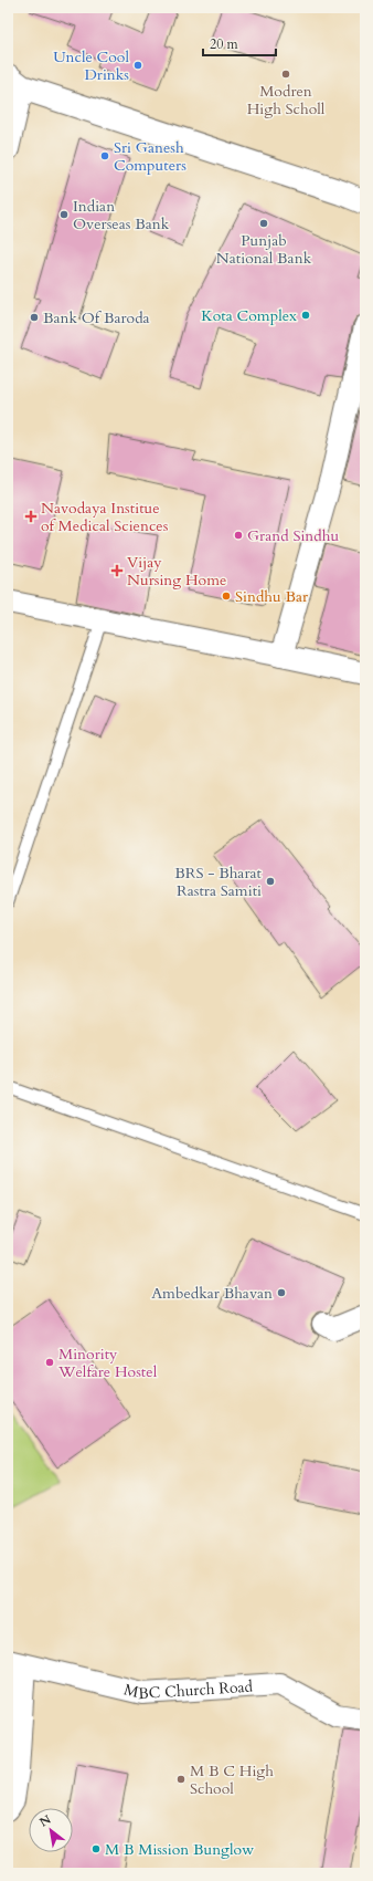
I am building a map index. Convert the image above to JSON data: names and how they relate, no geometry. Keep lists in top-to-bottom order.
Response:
{
  "streets": {
    "street": ["MBC Church Road"]
  },
  "places": {
    "other": [
      "Uncle Cool Drinks",
      "Modren High Scholl",
      "Sri Ganesh Computers",
      "Indian Overseas Bank",
      "Punjab National Bank",
      "Kota Complex",
      "Bank Of Baroda",
      "Grand Sindhu",
      "Sindhu Bar",
      "BRS - Bharat Rastra Samiti",
      "Ambedkar Bhavan",
      "Minority Welfare Hostel",
      "M B C High School",
      "M B Mission Bunglow"
    ],
    "health": ["Navodaya Institue of Medical Sciences", "Vijay Nursing Home"]
  },
  "scale_bar": "20 m",
  "north": "top left"
}
